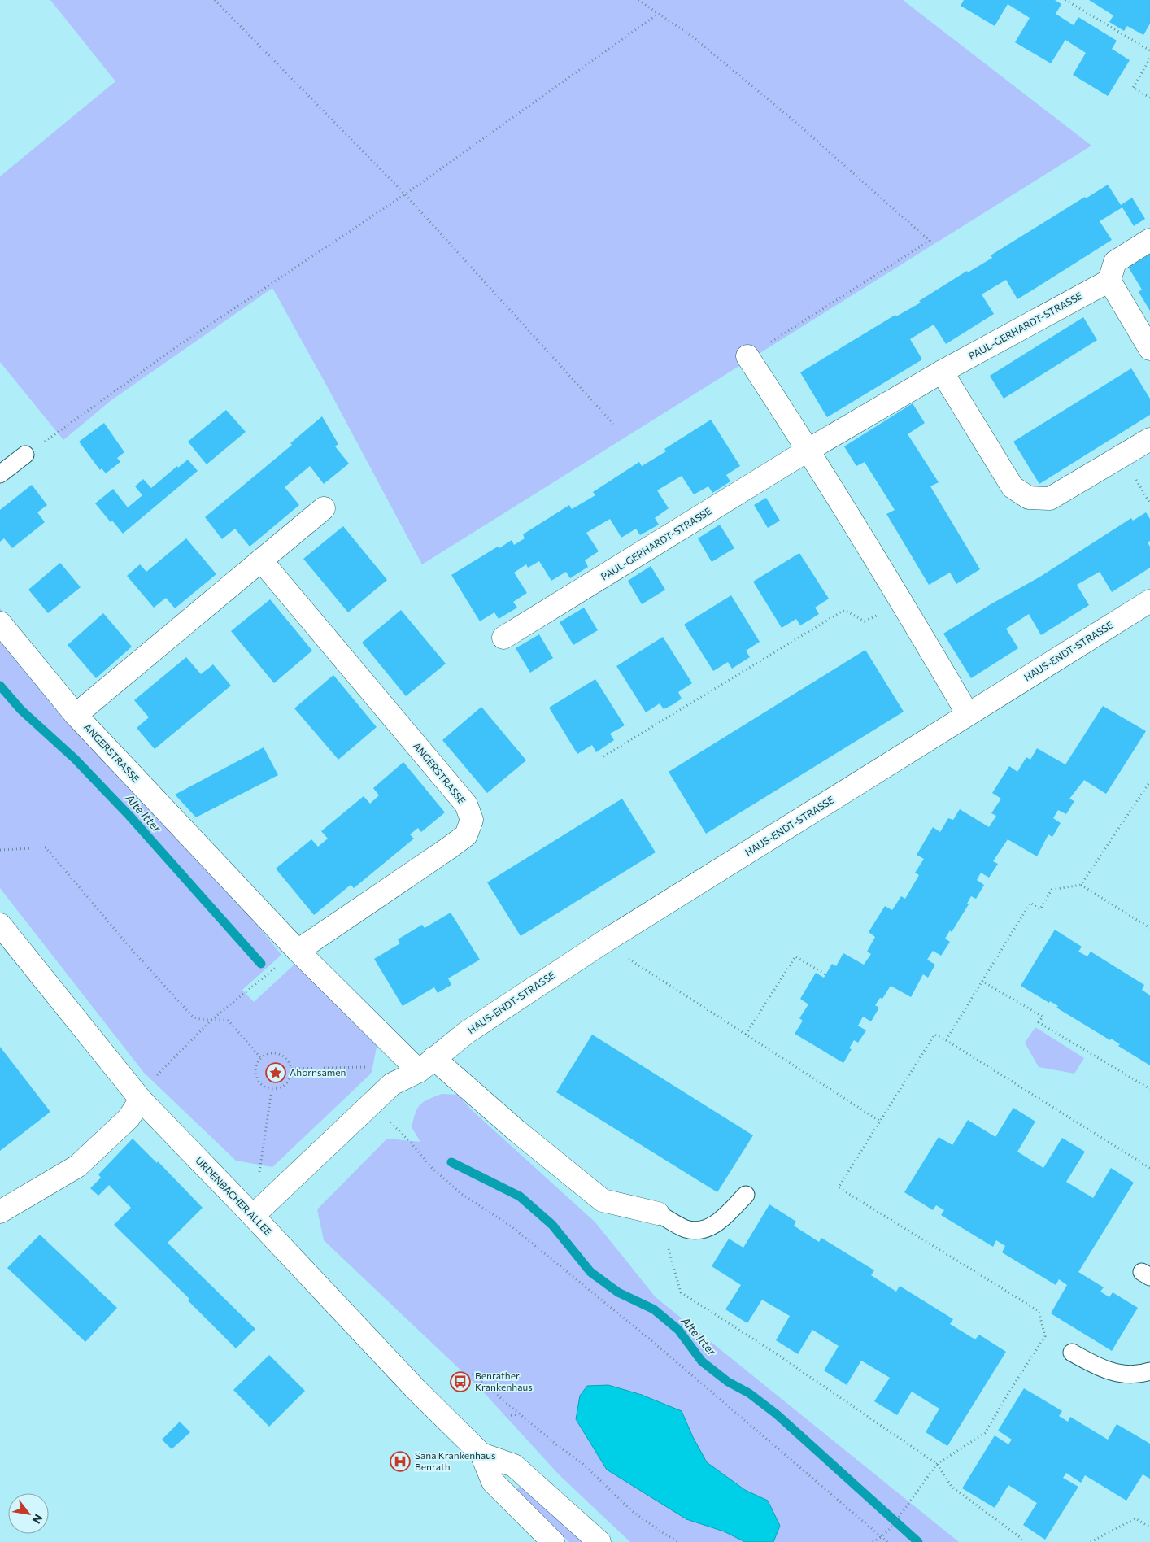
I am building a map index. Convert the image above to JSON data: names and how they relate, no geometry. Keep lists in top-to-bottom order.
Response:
{
  "streets": {
    "street": [
      "PAUL-GERHARDT-STRASSE",
      "HAUS-ENDT-STRASSE",
      "ANGERSTRASSE",
      "URDENBACHER ALLEE"
    ]
  },
  "crossings": [
    ["HAUS-ENDT-STRASSE", "ANGERSTRASSE"],
    ["HAUS-ENDT-STRASSE", "URDENBACHER ALLEE"]
  ],
  "water": ["Alte Itter"],
  "places": {
    "place": ["Ahornsamen"],
    "bus stop": ["Benrather Krankenhaus"],
    "hospital": ["Sana Krankenhaus Benrath"]
  },
  "north": "bottom right"
}
